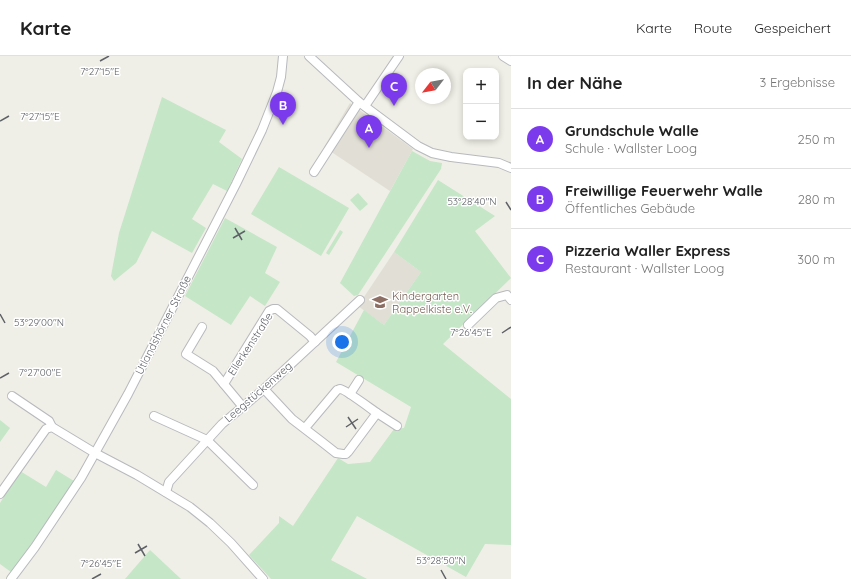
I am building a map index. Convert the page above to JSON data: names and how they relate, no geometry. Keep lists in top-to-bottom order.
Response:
{
  "streets": {
    "street": ["Utlandshörner Straße", "Ellerkenstraße", "Leegstückenweg"]
  },
  "crossings": [
    ["Ellerkenstraße", "Leegstückenweg"]
  ],
  "places": {
    "school or university": ["Kindergarten Rappelkiste e.V."]
  },
  "north": "bottom left",
  "page": {
    "header": "Karte",
    "nav": ["Karte", "Route", "Gespeichert"],
    "heading": ["In der Nähe", "3 Ergebnisse"],
    "map_buttons": ["+", "−"],
    "pins": ["C", "B", "A"],
    "list": [
      {
        "mark": "A",
        "name": "Grundschule Walle",
        "note": "Schule · Wallster Loog",
        "value": "250 m"
      },
      {
        "mark": "B",
        "name": "Freiwillige Feuerwehr Walle",
        "note": "Öffentliches Gebäude",
        "value": "280 m"
      },
      {
        "mark": "C",
        "name": "Pizzeria Waller Express",
        "note": "Restaurant · Wallster Loog",
        "value": "300 m"
      }
    ]
  },
  "coordinates": [
    "7°27'15\"E",
    "53°28'40\"N",
    "53°29'00\"N",
    "7°26'45\"E",
    "7°27'00\"E",
    "53°28'50\"N"
  ]
}
